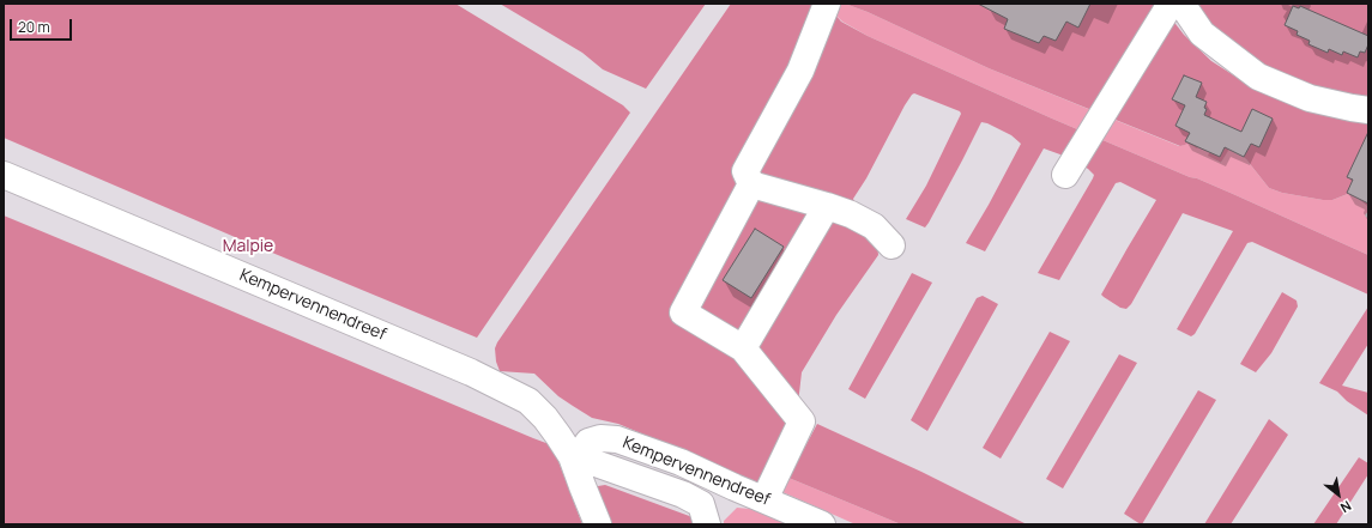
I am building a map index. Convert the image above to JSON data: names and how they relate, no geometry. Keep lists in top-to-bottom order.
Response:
{
  "streets": {
    "street": ["Kempervennendreef"]
  },
  "parks": ["Malpie"],
  "scale_bar": "20 m",
  "north": "bottom right"
}
